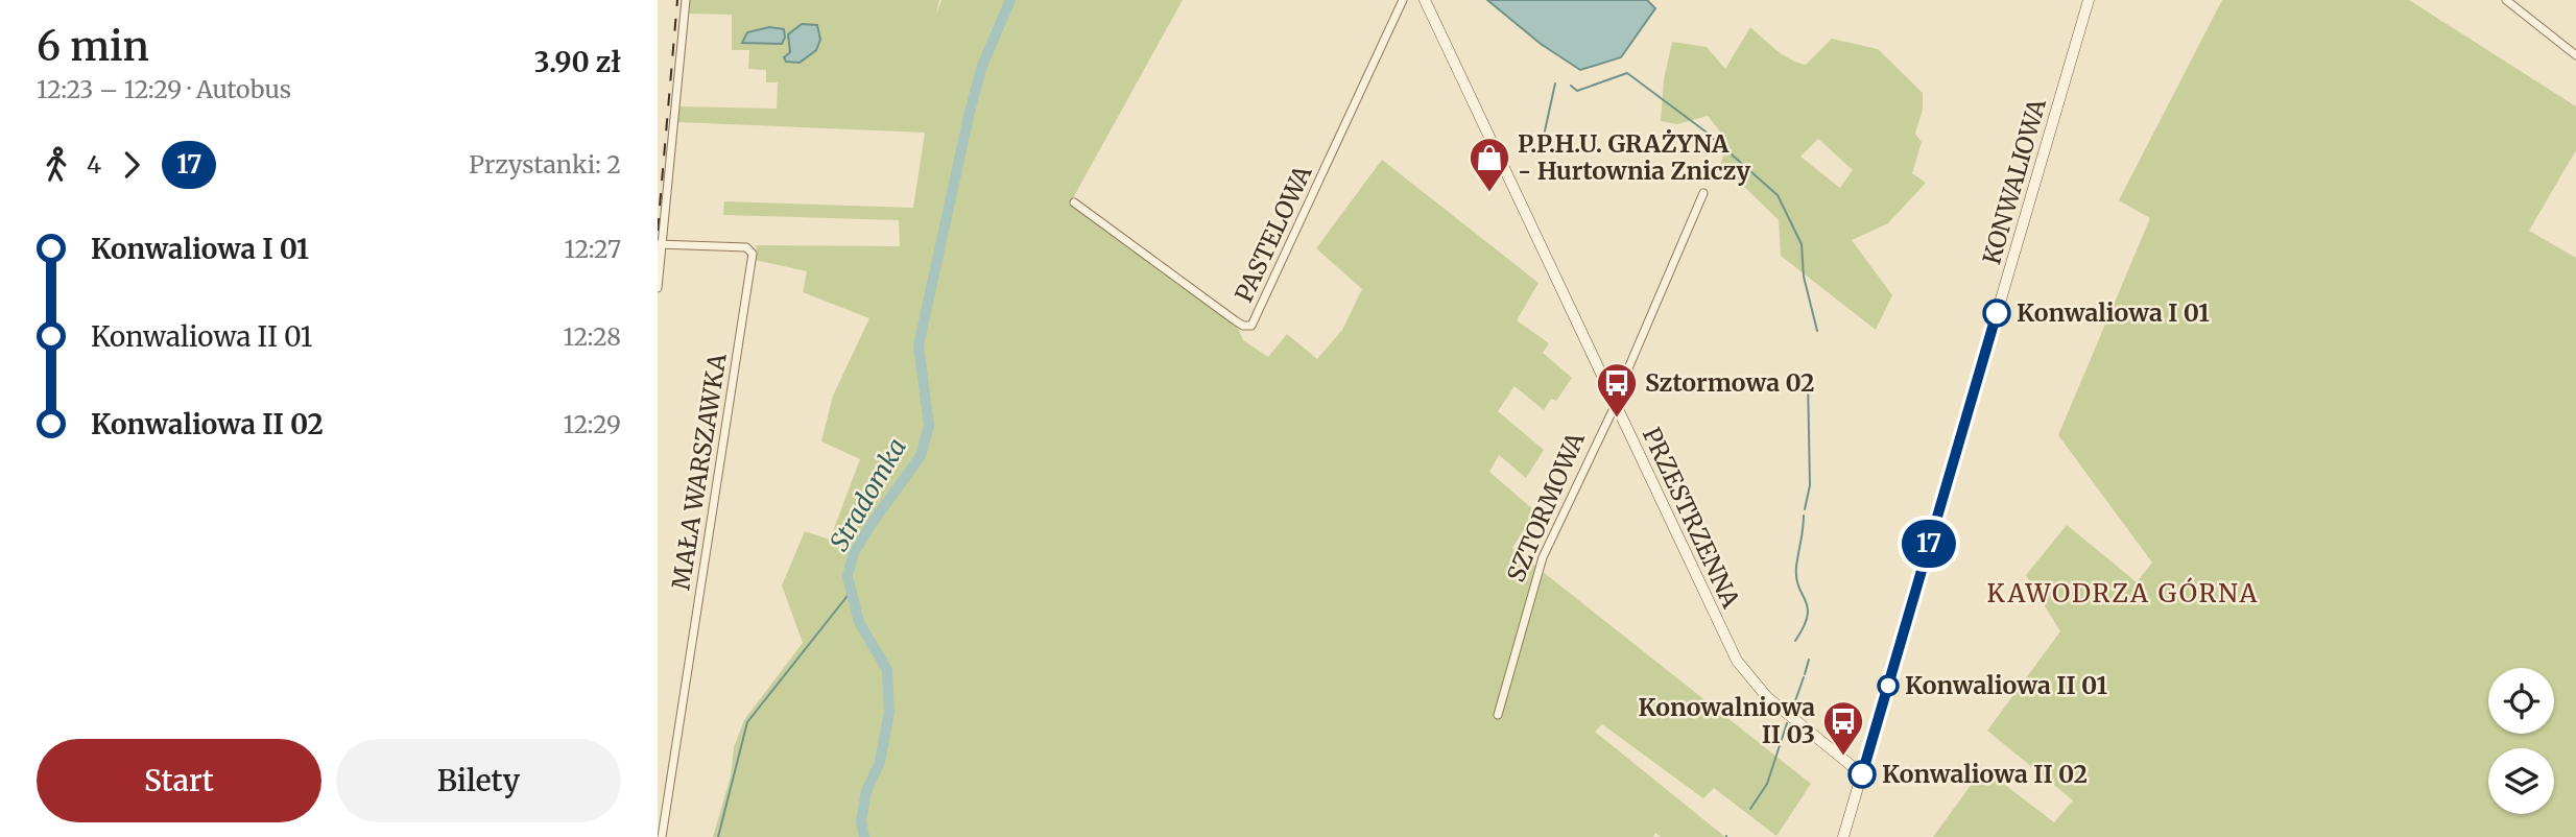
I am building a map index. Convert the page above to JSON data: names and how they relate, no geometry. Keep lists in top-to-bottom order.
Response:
{
  "streets": {
    "street": [
      "KONWALIOWA",
      "PASTELOWA",
      "MAŁA WARSZAWKA",
      "SZTORMOWA",
      "PRZESTRZENNA"
    ]
  },
  "crossings": [
    ["KONWALIOWA", "PRZESTRZENNA"],
    ["SZTORMOWA", "PRZESTRZENNA"]
  ],
  "districts": ["KAWODRZA GÓRNA"],
  "water": ["Stradomka"],
  "places": {
    "shop": ["P.P.H.U. GRAŻYNA - Hurtownia Zniczy"],
    "other": ["Konwaliowa I 01", "Konwaliowa II 01", "Konwaliowa II 02"],
    "bus stop": ["Sztormowa 02", "Konowalniowa II 03"]
  },
  "lines": ["bus line 17"],
  "page": {
    "heading": ["6 min", "12:23 – 12:29 · Autobus", "3.90 zł"],
    "on_map": "17",
    "legs": ["4", "17", "Przystanki: 2"],
    "list": [
      {
        "name": "Konwaliowa I 01",
        "value": "12:27"
      },
      {
        "name": "Konwaliowa II 01",
        "value": "12:28"
      },
      {
        "name": "Konwaliowa II 02",
        "value": "12:29"
      }
    ],
    "buttons": ["Start", "Bilety"]
  }
}
